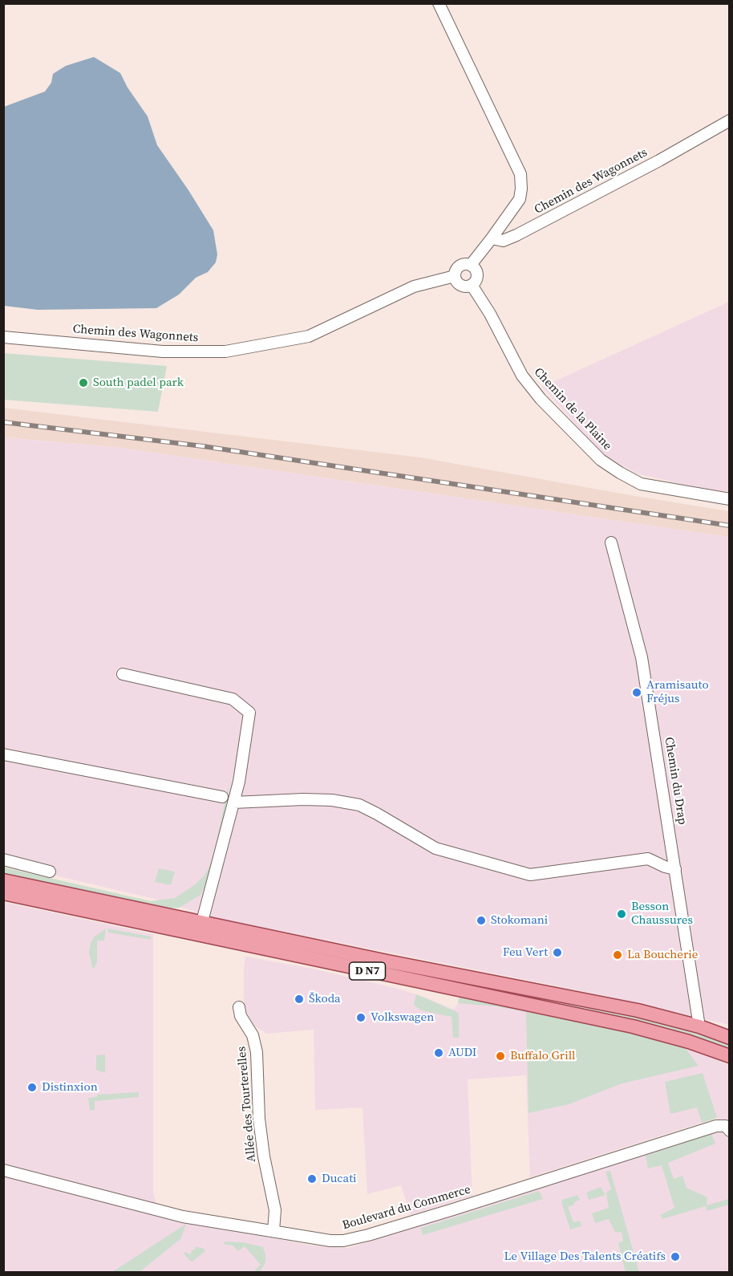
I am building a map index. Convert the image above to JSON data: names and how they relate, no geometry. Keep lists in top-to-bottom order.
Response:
{
  "streets": {
    "main road": ["D N7"],
    "street": [
      "Chemin des Wagonnets",
      "Chemin de la Plaine",
      "Chemin du Drap",
      "Allée des Tourterelles",
      "Boulevard du Commerce"
    ]
  },
  "crossings": [
    ["Chemin des Wagonnets", "Chemin de la Plaine"],
    ["Chemin du Drap", "D N7"],
    ["Allée des Tourterelles", "Boulevard du Commerce"]
  ],
  "places": [
    "South padel park",
    "Aramisauto Fréjus",
    "Besson Chaussures",
    "Stokomani",
    "Feu Vert",
    "La Boucherie",
    "Škoda",
    "Volkswagen",
    "AUDI",
    "Buffalo Grill",
    "Distinxion",
    "Ducati",
    "Le Village Des Talents Créatifs"
  ]
}
